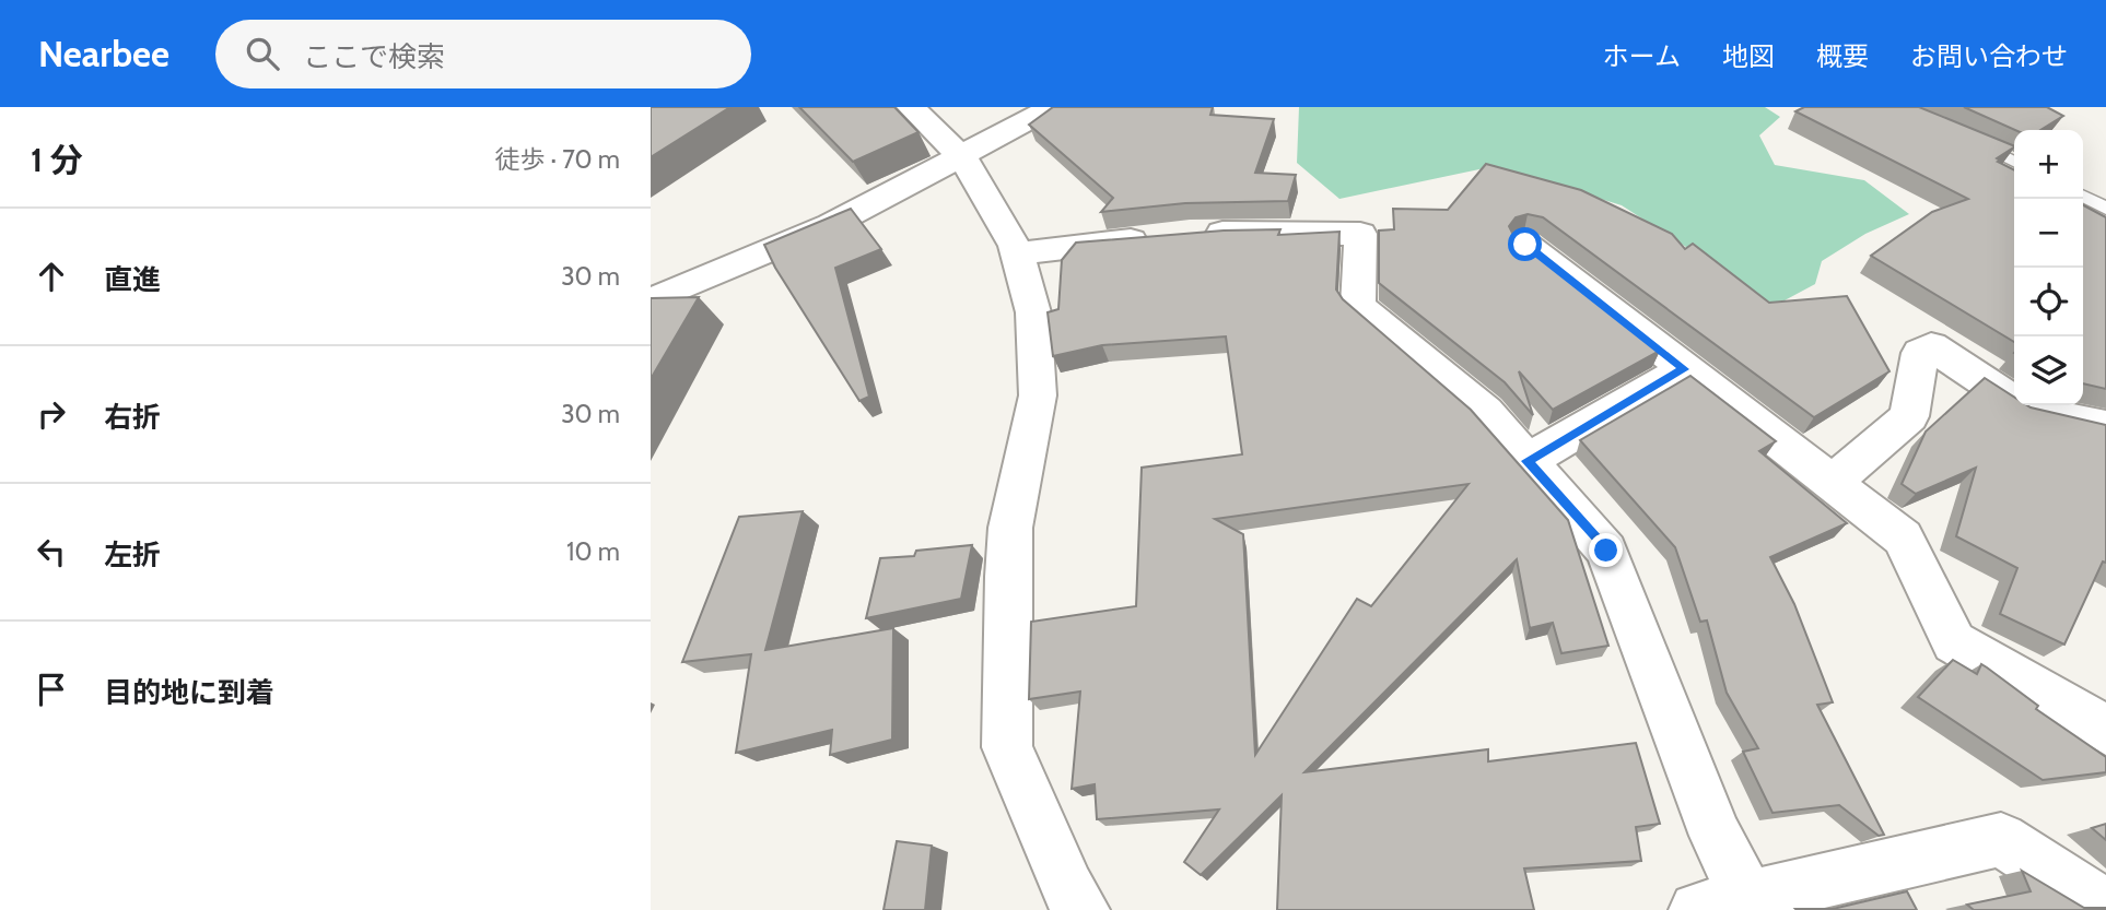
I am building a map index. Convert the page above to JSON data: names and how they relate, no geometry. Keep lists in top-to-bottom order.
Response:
{
  "page": {
    "header": "Nearbee",
    "search": "ここで検索",
    "nav": [
      "ホーム",
      "地図",
      "概要",
      "お問い合わせ"
    ],
    "heading": ["1 分", "徒歩 · 70 m"],
    "map_buttons": ["+", "−"],
    "list": [
      ["直進", "30 m"],
      ["右折", "30 m"],
      ["左折", "10 m"],
      "目的地に到着"
    ]
  }
}
